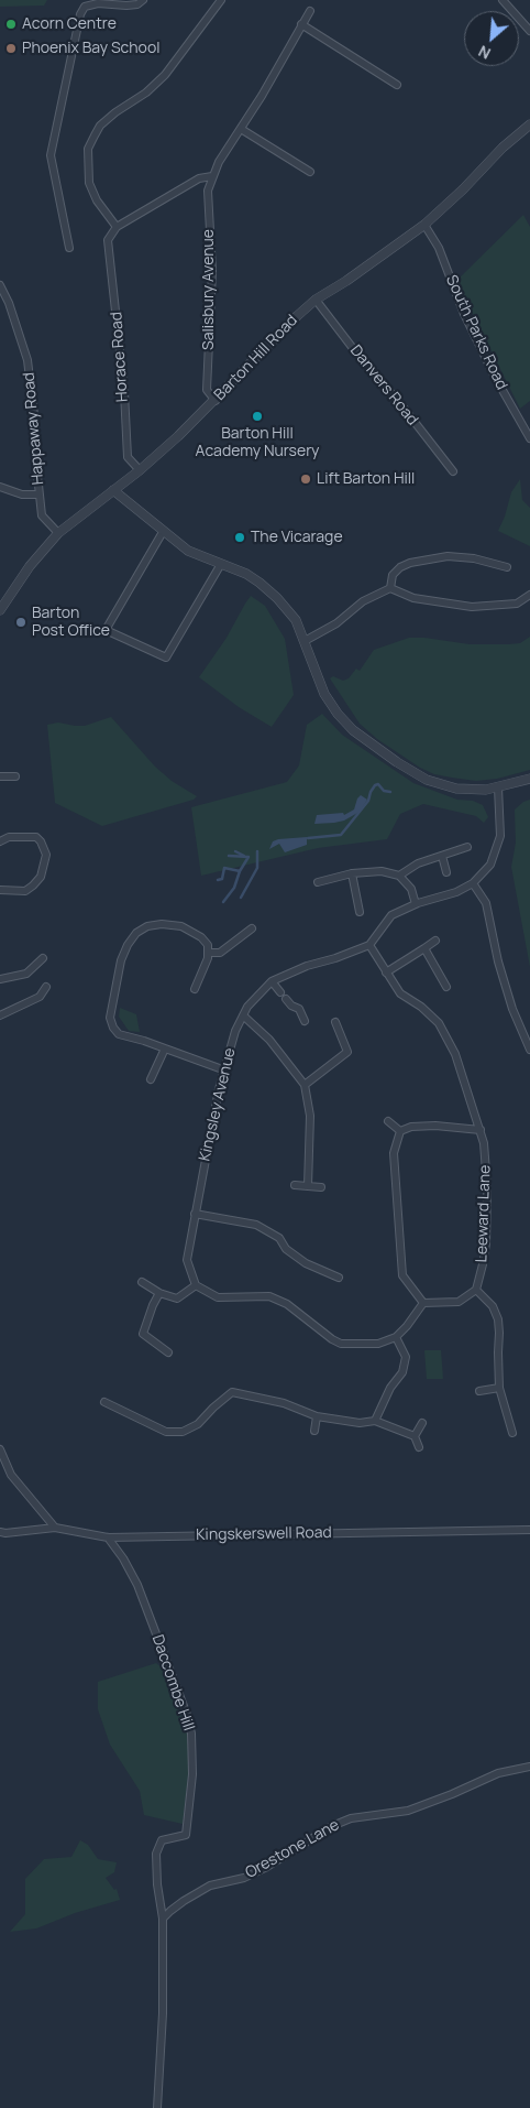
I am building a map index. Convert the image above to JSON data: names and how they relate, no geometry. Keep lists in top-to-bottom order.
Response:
{
  "streets": {
    "street": [
      "Salisbury Avenue",
      "South Parks Road",
      "Horace Road",
      "Barton Hill Road",
      "Danvers Road",
      "Happaway Road",
      "Kingsley Avenue",
      "Leeward Lane",
      "Kingskerswell Road",
      "Daccombe Hill",
      "Orestone Lane"
    ]
  },
  "crossings": [
    ["Salisbury Avenue", "Barton Hill Road"],
    ["South Parks Road", "Barton Hill Road"],
    ["Horace Road", "Barton Hill Road"],
    ["Barton Hill Road", "Danvers Road"],
    ["Barton Hill Road", "Happaway Road"],
    ["Kingsley Avenue", "Leeward Lane"],
    ["Kingskerswell Road", "Daccombe Hill"],
    ["Daccombe Hill", "Orestone Lane"]
  ],
  "places": [
    "Acorn Centre",
    "Phoenix Bay School",
    "Barton Hill Academy Nursery",
    "Lift Barton Hill",
    "The Vicarage",
    "Barton Post Office"
  ],
  "north": "bottom left"
}
